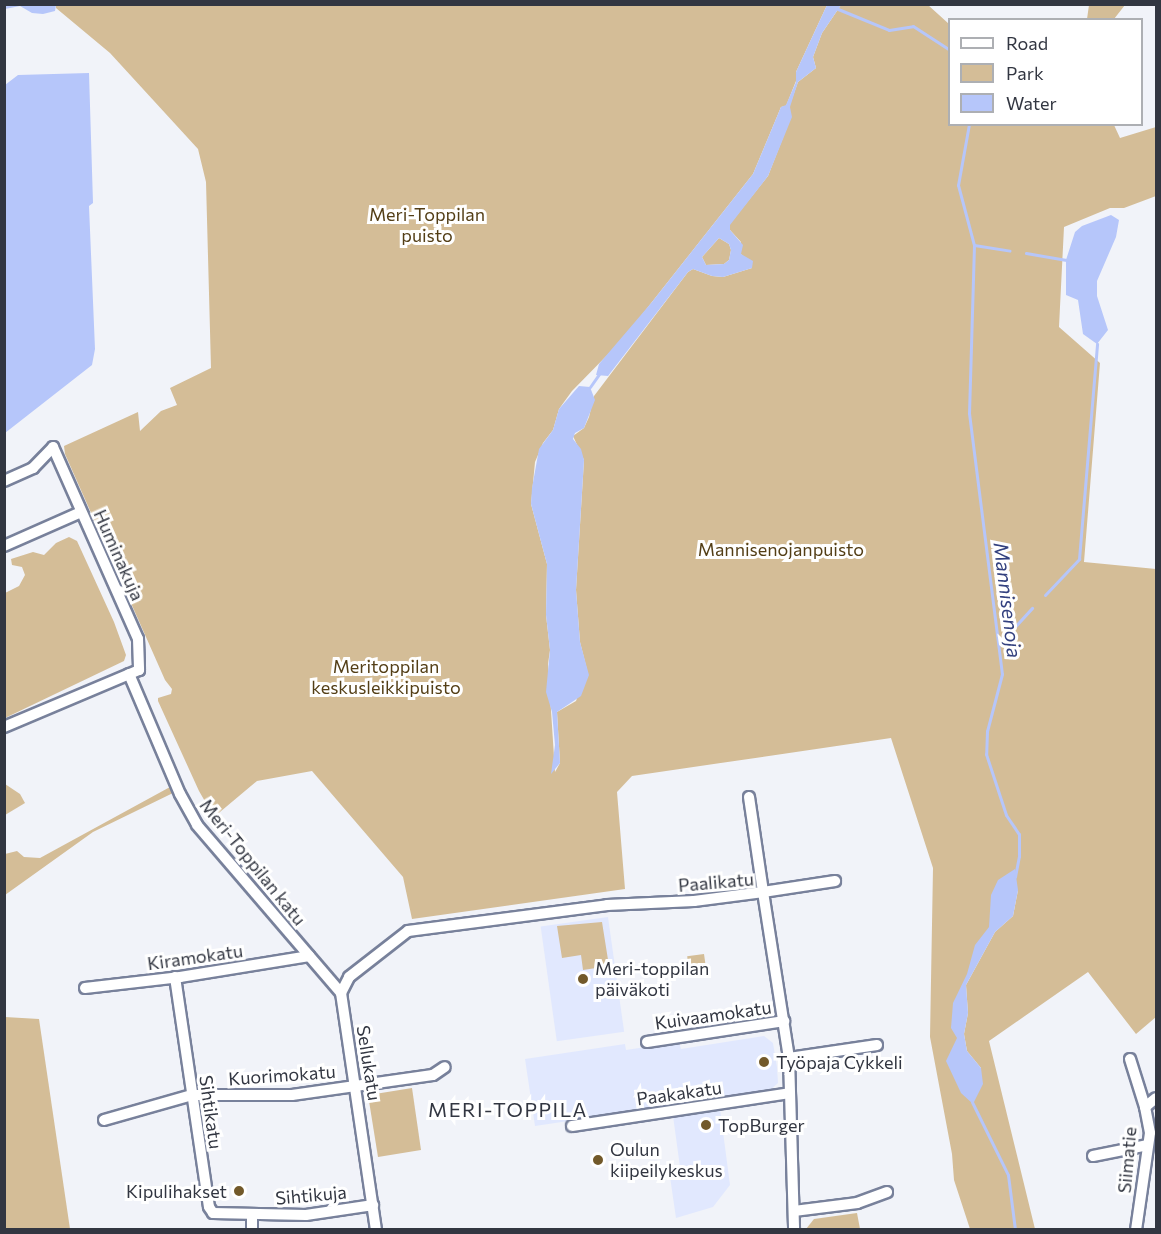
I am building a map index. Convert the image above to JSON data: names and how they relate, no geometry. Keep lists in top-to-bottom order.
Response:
{
  "streets": {
    "street": [
      "Huminakuja",
      "Meri-Toppilan katu",
      "Paalikatu",
      "Kiramokatu",
      "Kuivaamokatu",
      "Sellukatu",
      "Kuorimokatu",
      "Paakakatu",
      "Sihtikatu",
      "Siimatie",
      "Sihtikuja"
    ]
  },
  "crossings": [
    ["Huminakuja", "Meri-Toppilan katu"],
    ["Meri-Toppilan katu", "Paalikatu"],
    ["Meri-Toppilan katu", "Kiramokatu"],
    ["Meri-Toppilan katu", "Sellukatu"],
    ["Paalikatu", "Kuivaamokatu"],
    ["Paalikatu", "Sellukatu"],
    ["Paalikatu", "Paakakatu"],
    ["Kiramokatu", "Sihtikatu"],
    ["Sellukatu", "Kuorimokatu"],
    ["Sellukatu", "Sihtikuja"],
    ["Kuorimokatu", "Sihtikatu"],
    ["Sihtikatu", "Sihtikuja"]
  ],
  "districts": ["MERI-TOPPILA"],
  "water": ["Mannisenoja"],
  "parks": ["Meri-Toppilan puisto", "Mannisenojanpuisto", "Meritoppilan keskusleikkipuisto"],
  "places": [
    "Meri-toppilan päiväkoti",
    "Työpaja Cykkeli",
    "TopBurger",
    "Oulun kiipeilykeskus",
    "Kipulihakset"
  ],
  "legend": ["Road", "Park", "Water"]
}
